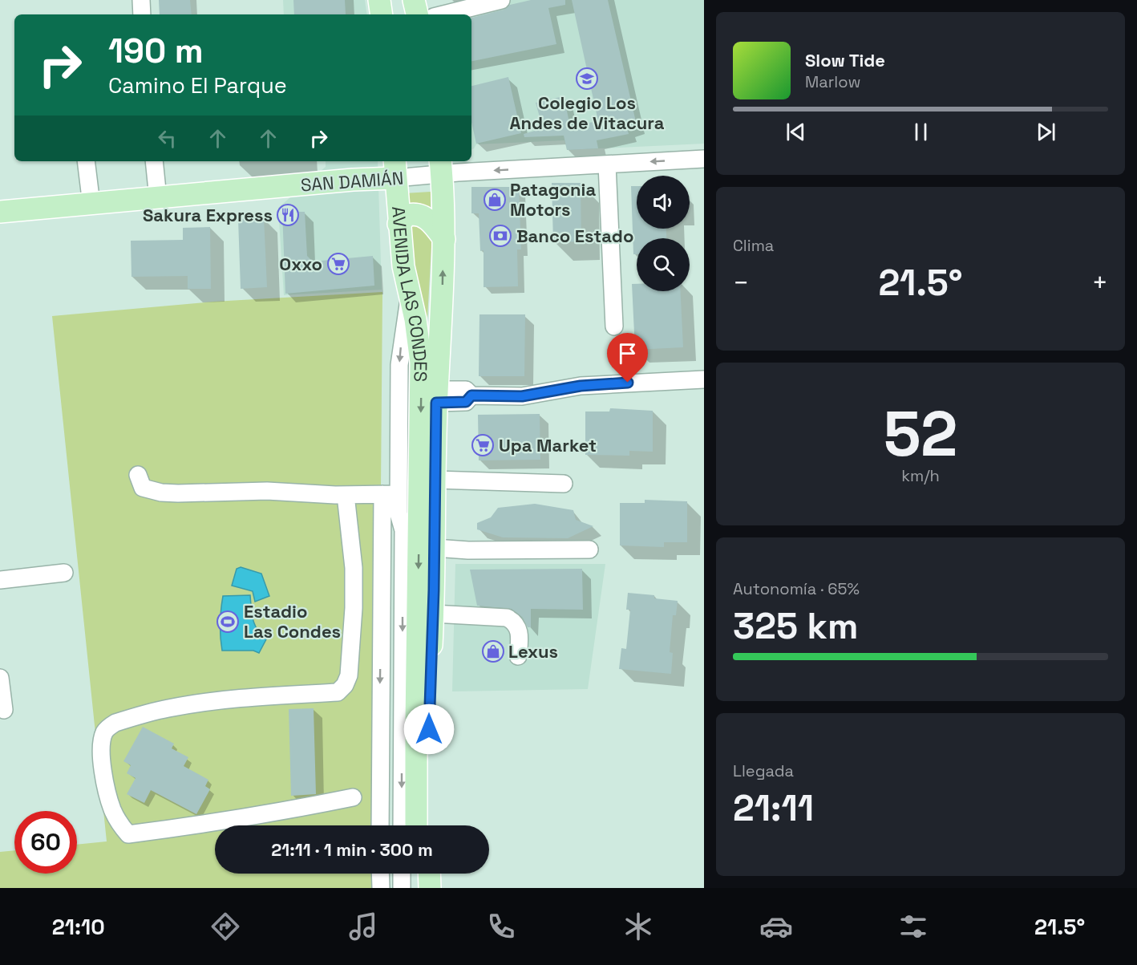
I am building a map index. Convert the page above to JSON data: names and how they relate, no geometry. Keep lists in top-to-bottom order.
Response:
{
  "streets": {
    "main road": ["SAN DAMIÁN", "AVENIDA LAS CONDES"]
  },
  "crossings": [
    ["SAN DAMIÁN", "AVENIDA LAS CONDES"]
  ],
  "one_way": ["SAN DAMIÁN"],
  "places": {
    "school or university": ["Colegio Los Andes de Vitacura"],
    "shop": ["Patagonia Motors", "Lexus"],
    "restaurant": ["Sakura Express"],
    "bank": ["Banco Estado"],
    "supermarket": ["Oxxo", "Upa Market"],
    "sports": ["Estadio Las Condes"]
  },
  "page": {
    "turn": ["190 m", "Camino El Parque"],
    "song": ["Slow Tide", "Marlow"],
    "tile": [
      "Clima",
      ["52", "km/h"],
      ["Autonomía · 65%", "325 km"],
      ["Llegada", "21:11"]
    ],
    "heat": ["−", "21.5°", "+"],
    "limit": "60",
    "trip": "21:11 · 1 min · 300 m",
    "tabs": ["21:10", "21.5°"]
  }
}
